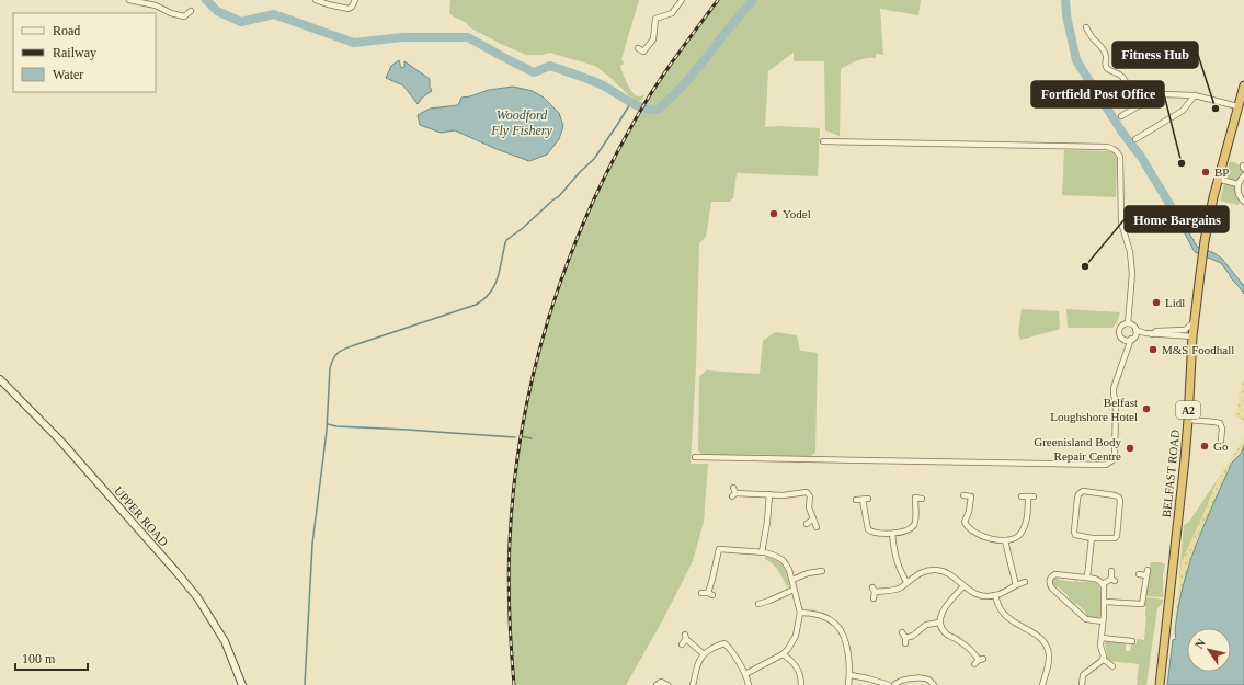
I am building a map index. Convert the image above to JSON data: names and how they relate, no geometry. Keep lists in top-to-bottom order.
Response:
{
  "streets": {
    "highway": ["A2", "BELFAST ROAD"],
    "main road": ["UPPER ROAD"]
  },
  "water": ["Woodford Fly Fishery"],
  "places": [
    "Fitness Hub",
    "Fortfield Post Office",
    "BP",
    "Yodel",
    "Home Bargains",
    "Lidl",
    "M&S Foodhall",
    "Belfast Loughshore Hotel",
    "Go",
    "Greenisland Body Repair Centre"
  ],
  "legend": ["Road", "Railway", "Water"],
  "scale_bar": "100 m",
  "north": "top left"
}
